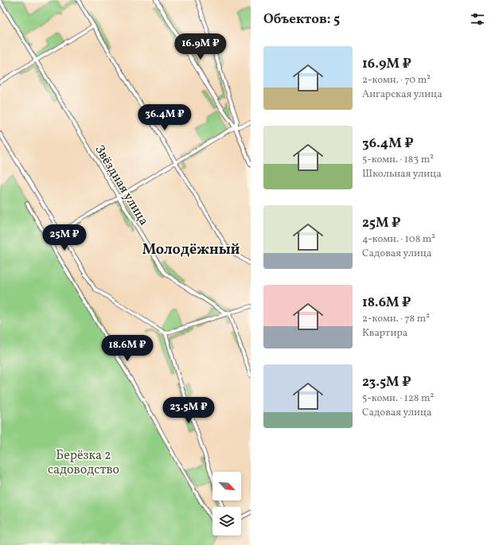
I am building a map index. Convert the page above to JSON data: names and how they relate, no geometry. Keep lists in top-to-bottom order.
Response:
{
  "streets": {
    "street": ["Звёздная улица"]
  },
  "districts": ["Молодёжный"],
  "parks": ["Берёзка 2 садоводство"],
  "north": "bottom right",
  "page": {
    "heading": "Объектов: 5",
    "price": [
      "16.9M ₽",
      "36.4M ₽",
      "25M ₽",
      "18.6M ₽",
      "23.5M ₽"
    ],
    "list": [
      {
        "name": "16.9M ₽",
        "note": "2-комн. · 70 m² · Ангарская улица"
      },
      {
        "name": "36.4M ₽",
        "note": "5-комн. · 183 m² · Школьная улица"
      },
      {
        "name": "25M ₽",
        "note": "4-комн. · 108 m² · Садовая улица"
      },
      {
        "name": "18.6M ₽",
        "note": "2-комн. · 78 m² · Квартира"
      },
      {
        "name": "23.5M ₽",
        "note": "5-комн. · 128 m² · Садовая улица"
      }
    ]
  }
}
